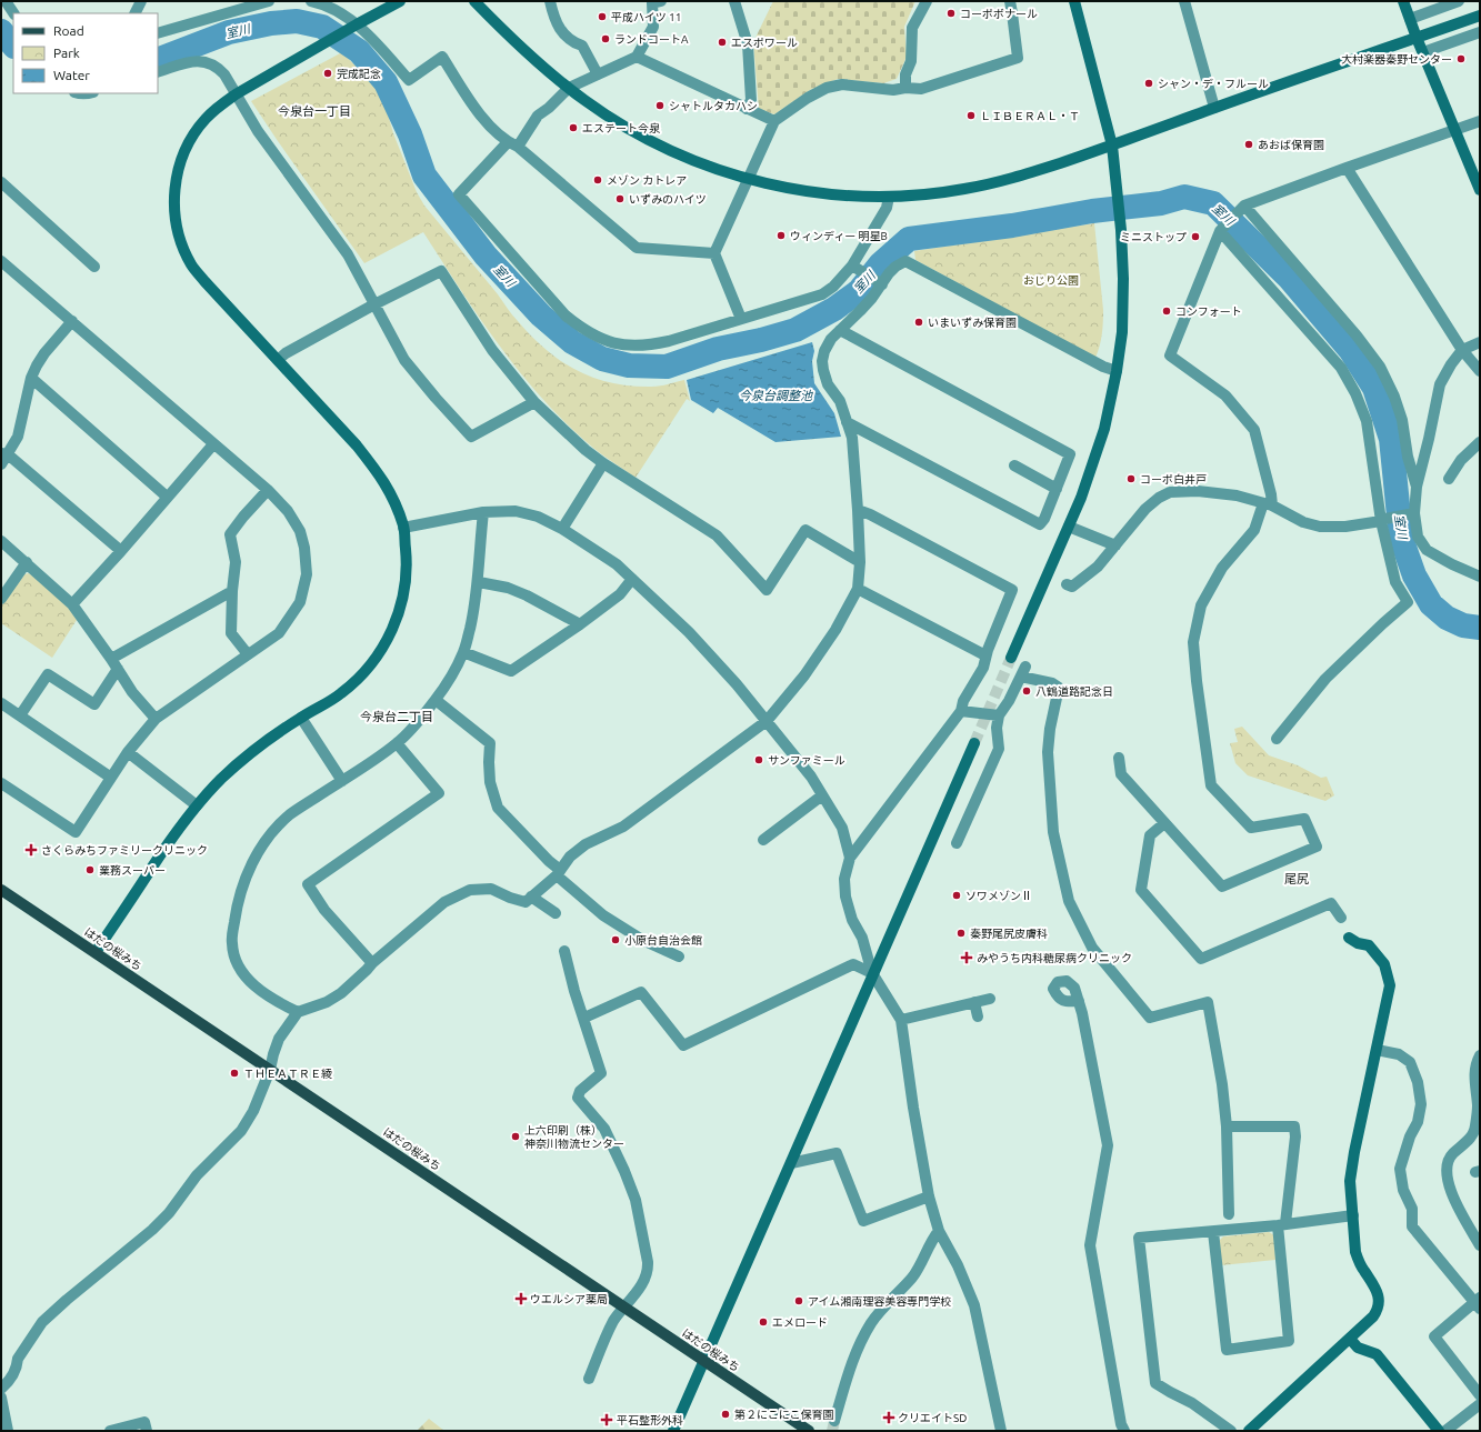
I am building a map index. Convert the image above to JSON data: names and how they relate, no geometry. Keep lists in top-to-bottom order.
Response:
{
  "streets": {
    "main road": ["はだの桜みち"]
  },
  "districts": ["今泉台一丁目", "今泉台二丁目", "尾尻"],
  "water": ["室川", "今泉台調整池"],
  "parks": ["おじり公園"],
  "places": {
    "other": [
      "コーポボナール",
      "平成ハイツ 11",
      "ランドコートA",
      "エスポワール",
      "大村楽器秦野センター",
      "完成記念",
      "シャン・デ・フルール",
      "シャトルタカハシ",
      "ＬＩＢＥＲＡＬ・Ｔ",
      "エステート今泉",
      "あおば保育園",
      "メゾン カトレア",
      "いずみのハイツ",
      "ウィンディー 明星B",
      "ミニストップ",
      "コンフォート",
      "いまいずみ保育園",
      "コーポ白井戸",
      "八鶴道路記念日",
      "サンファミール",
      "業務スーパー",
      "ソワメゾンⅡ",
      "秦野尾尻皮膚科",
      "小原台自治会館",
      "ＴＨＥＡＴＲＥ綾",
      "上六印刷（株） 神奈川物流センター",
      "アイム湘南理容美容専門学校",
      "エメロード",
      "第２にこにこ保育園"
    ],
    "health": [
      "さくらみちファミリークリニック",
      "みやうち内科糖尿病クリニック",
      "ウエルシア薬局",
      "クリエイトSD",
      "平石整形外科"
    ]
  },
  "legend": ["Road", "Park", "Water"]
}
